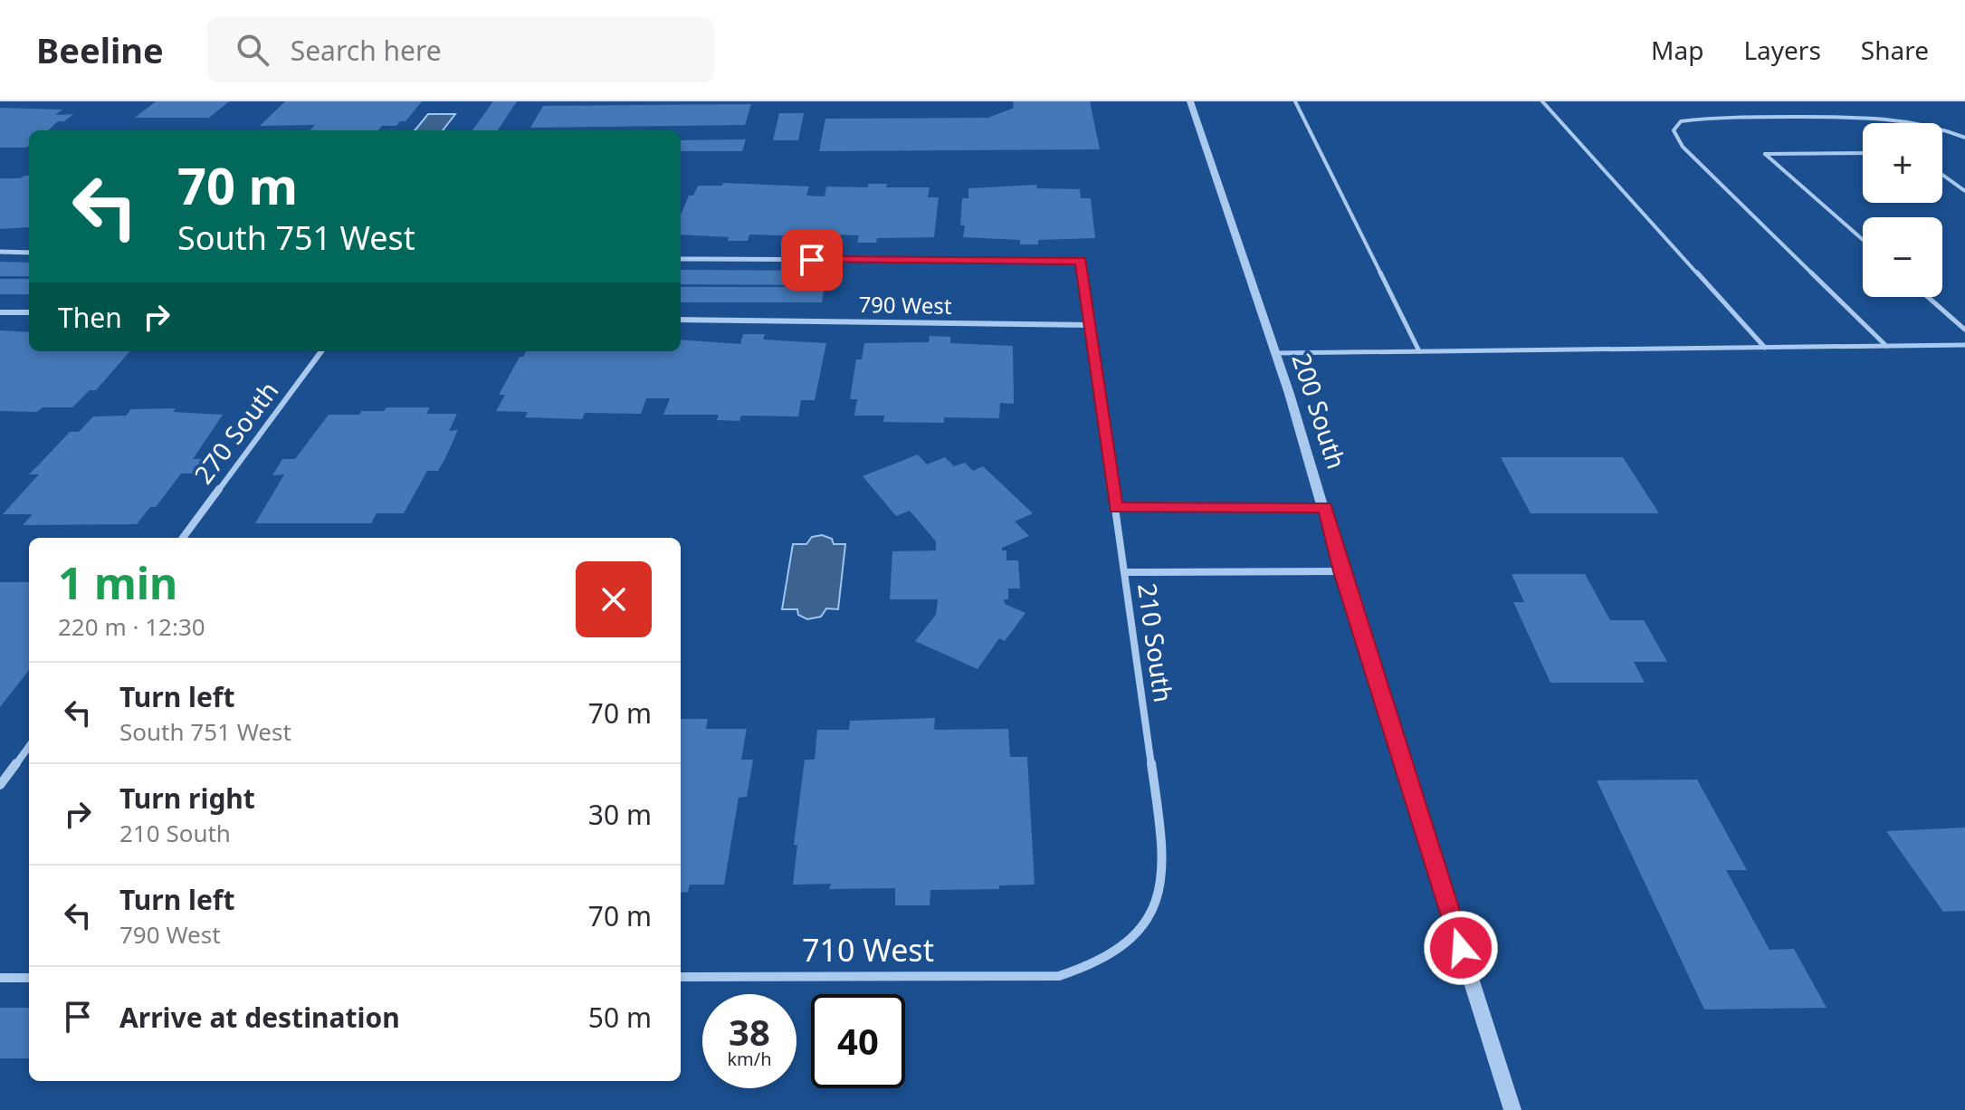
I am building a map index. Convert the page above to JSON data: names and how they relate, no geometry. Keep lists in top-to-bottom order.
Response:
{
  "streets": {
    "street": [
      "790 West",
      "200 South",
      "270 South",
      "210 South",
      "710 West"
    ]
  },
  "crossings": [
    ["790 West", "210 South"],
    ["210 South", "710 West"]
  ],
  "page": {
    "header": "Beeline",
    "search": "Search here",
    "nav": ["Map", "Layers", "Share"],
    "map_buttons": ["+", "−"],
    "turn": ["70 m", "South 751 West"],
    "then": "Then",
    "heading": ["1 min", "220 m · 12:30"],
    "list": [
      {
        "name": "Turn left",
        "note": "South 751 West",
        "value": "70 m"
      },
      {
        "name": "Turn right",
        "note": "210 South",
        "value": "30 m"
      },
      {
        "name": "Turn left",
        "note": "790 West",
        "value": "70 m"
      },
      {
        "name": "Arrive at destination",
        "value": "50 m"
      }
    ],
    "speed": "38 km/h",
    "limit": "40"
  }
}
